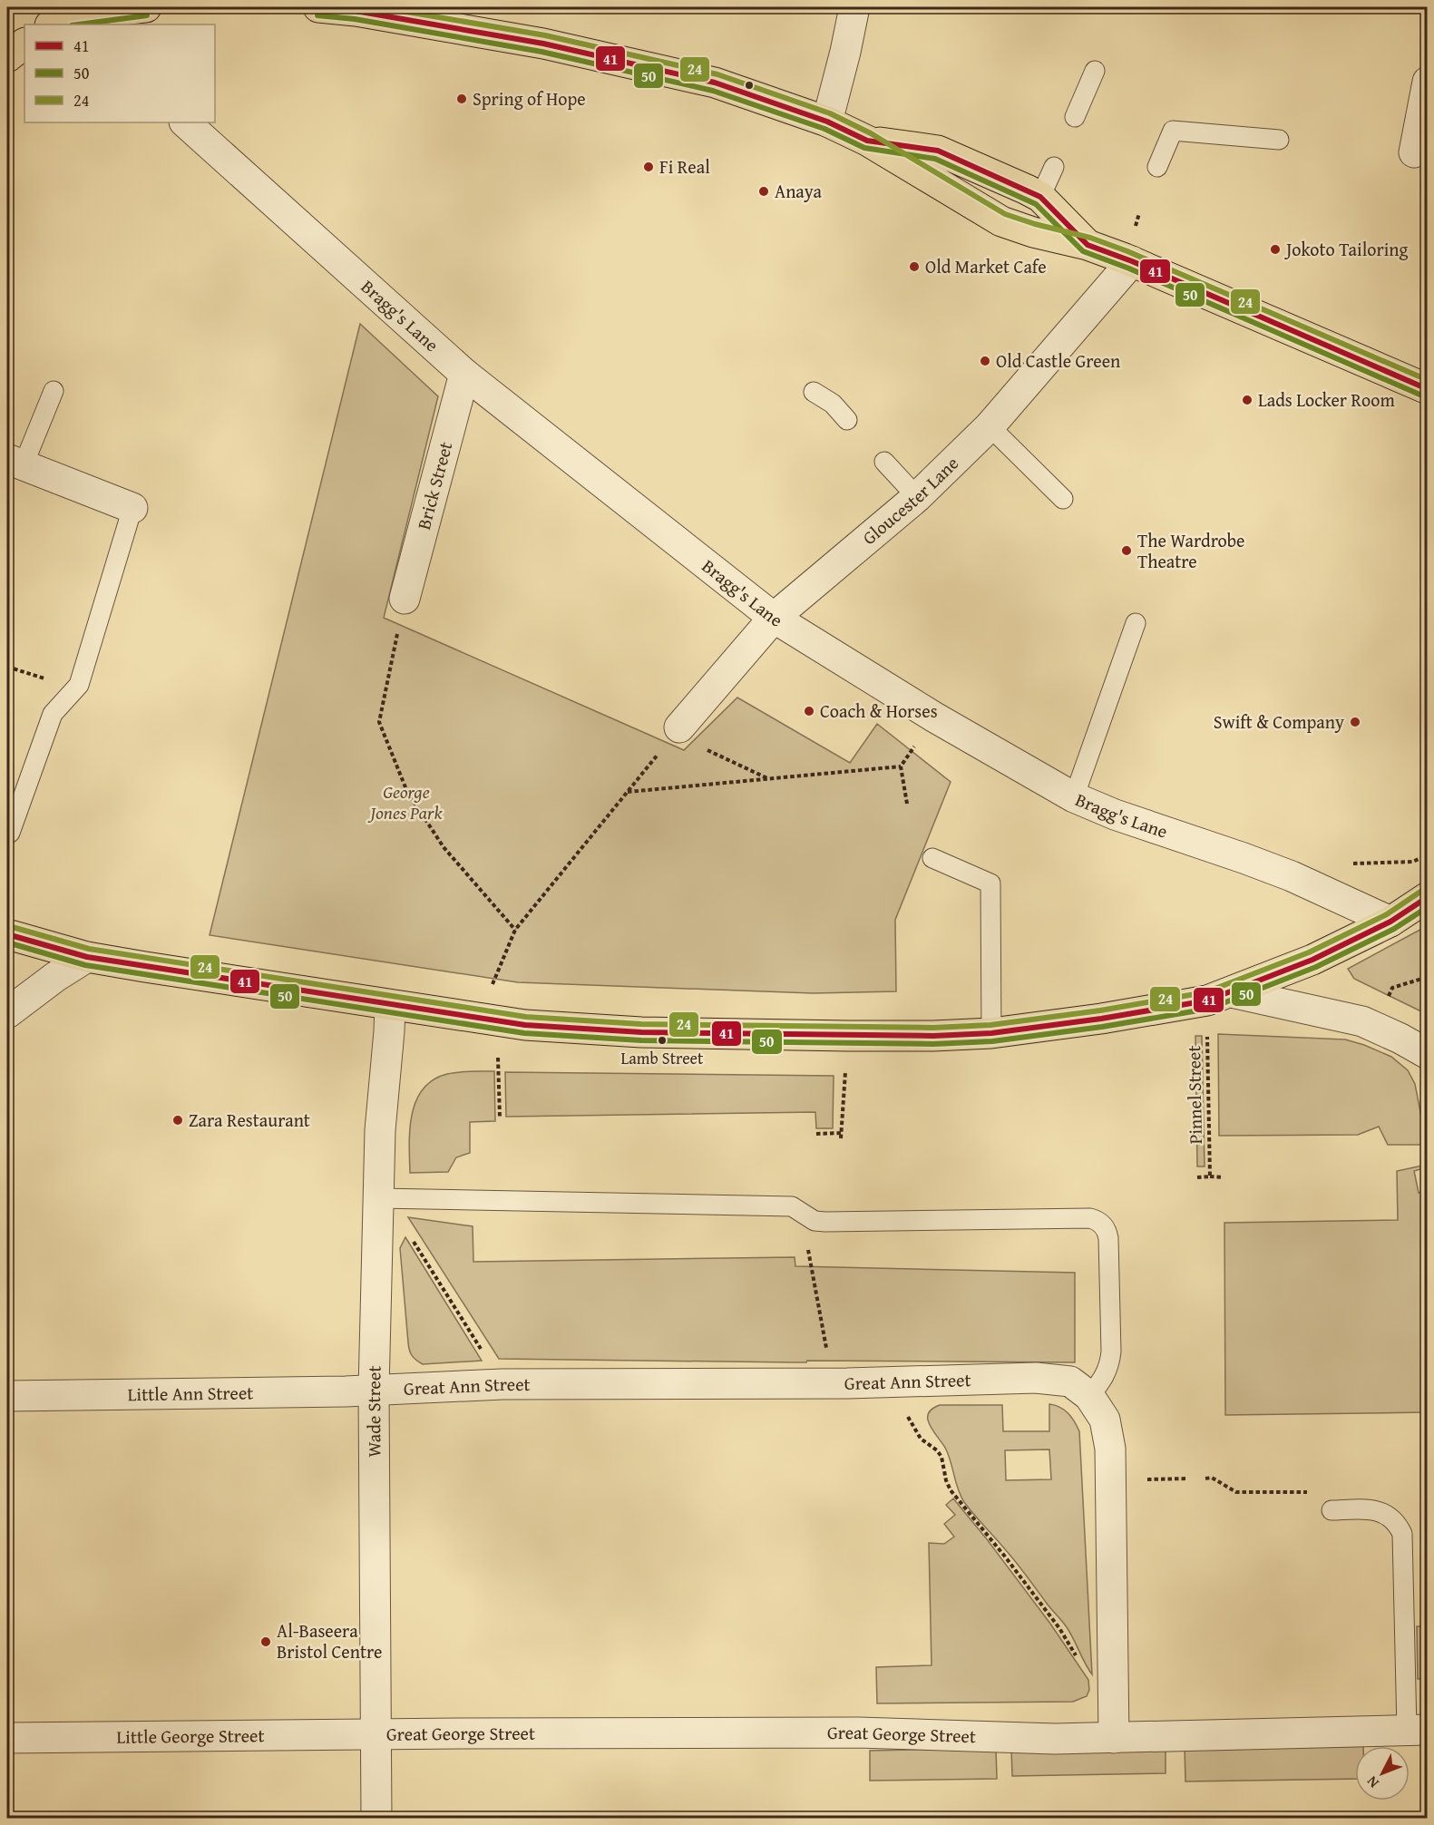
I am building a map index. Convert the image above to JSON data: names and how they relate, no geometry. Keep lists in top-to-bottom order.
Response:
{
  "streets": {
    "street": [
      "Bragg's Lane",
      "Brick Street",
      "Gloucester Lane",
      "Great Ann Street",
      "Little Ann Street",
      "Wade Street",
      "Great George Street",
      "Little George Street"
    ],
    "path": ["Pinnel Street"]
  },
  "crossings": [
    ["Bragg's Lane", "Brick Street"],
    ["Bragg's Lane", "Gloucester Lane"],
    ["Great Ann Street", "Little Ann Street"],
    ["Great Ann Street", "Wade Street"],
    ["Great Ann Street", "Great George Street"],
    ["Little Ann Street", "Wade Street"],
    ["Wade Street", "Great George Street"],
    ["Wade Street", "Little George Street"],
    ["Great George Street", "Little George Street"]
  ],
  "parks": ["George Jones Park"],
  "places": [
    "Spring of Hope",
    "Fi Real",
    "Anaya",
    "Jokoto Tailoring",
    "Old Market Cafe",
    "Old Castle Green",
    "Lads Locker Room",
    "The Wardrobe Theatre",
    "Coach & Horses",
    "Swift & Company",
    "Lamb Street",
    "Zara Restaurant",
    "Al-Baseera Bristol Centre"
  ],
  "lines": ["transit line 41", "transit line 24", "transit line 50"],
  "legend": ["41", "50", "24"],
  "north": "bottom left"
}
